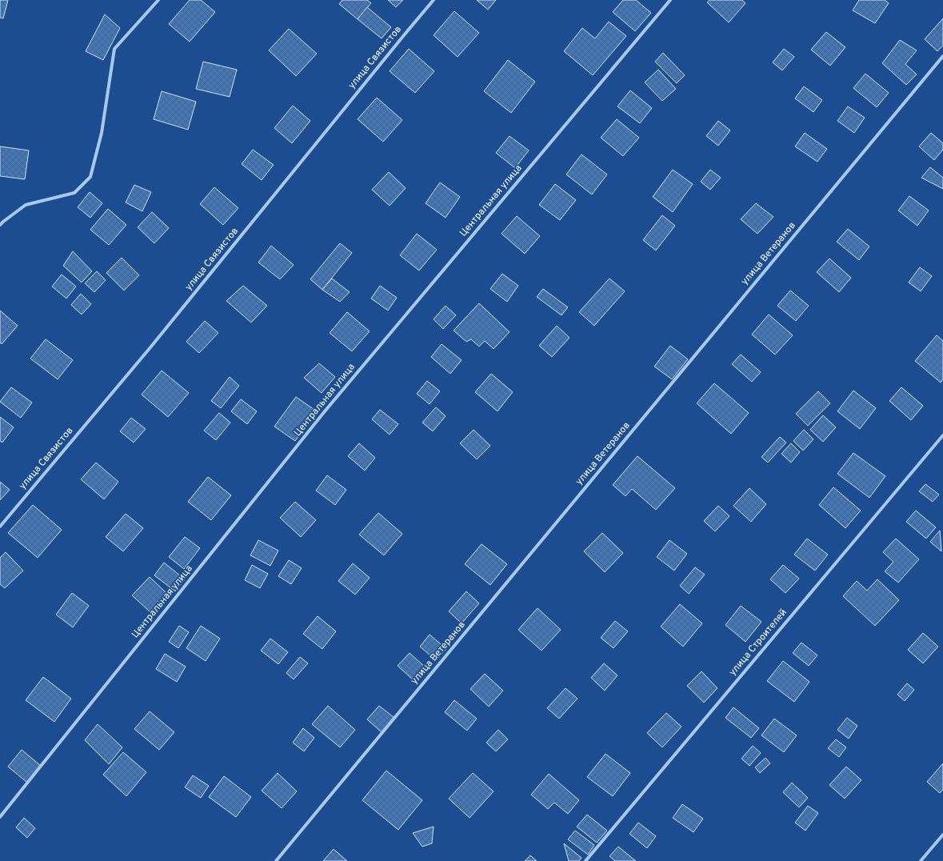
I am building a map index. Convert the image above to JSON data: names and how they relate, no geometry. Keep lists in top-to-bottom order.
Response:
{
  "streets": {
    "street": [
      "улица Связистов",
      "Центральная улица",
      "улица Ветеранов",
      "улица Строителей"
    ]
  }
}
